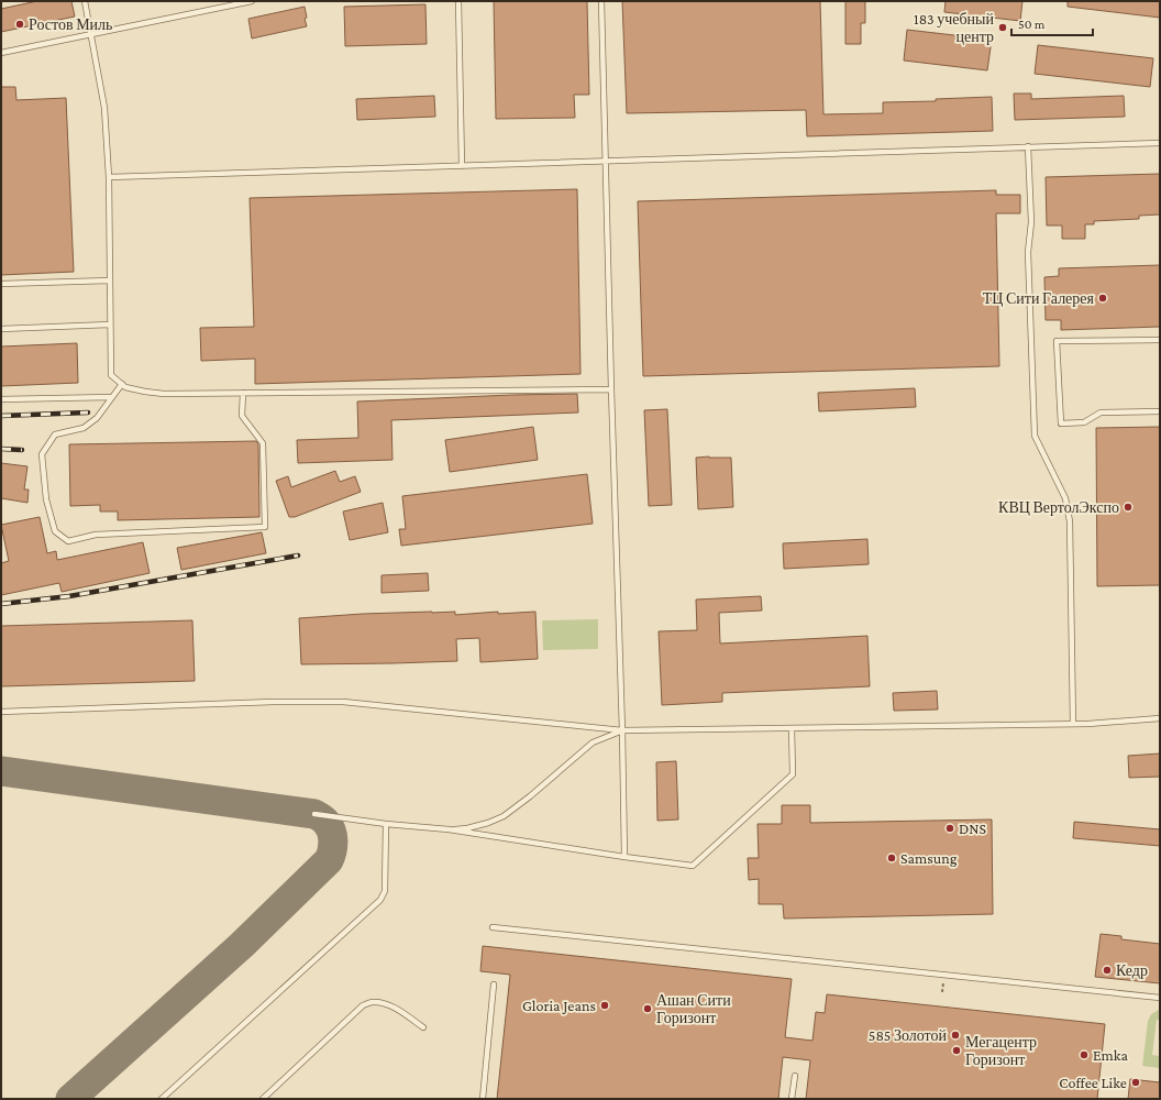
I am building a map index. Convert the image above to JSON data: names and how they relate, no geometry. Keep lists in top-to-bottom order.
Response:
{
  "places": [
    "Ростов Миль",
    "183 учебный центр",
    "ТЦ Сити Галерея",
    "КВЦ ВертолЭкспо",
    "DNS",
    "Samsung",
    "Кедр",
    "Gloria Jeans",
    "Ашан Сити Горизонт",
    "585 Золотой",
    "Мегацентр Горизонт",
    "Emka",
    "Coffee Like"
  ],
  "scale_bar": "50 m"
}
